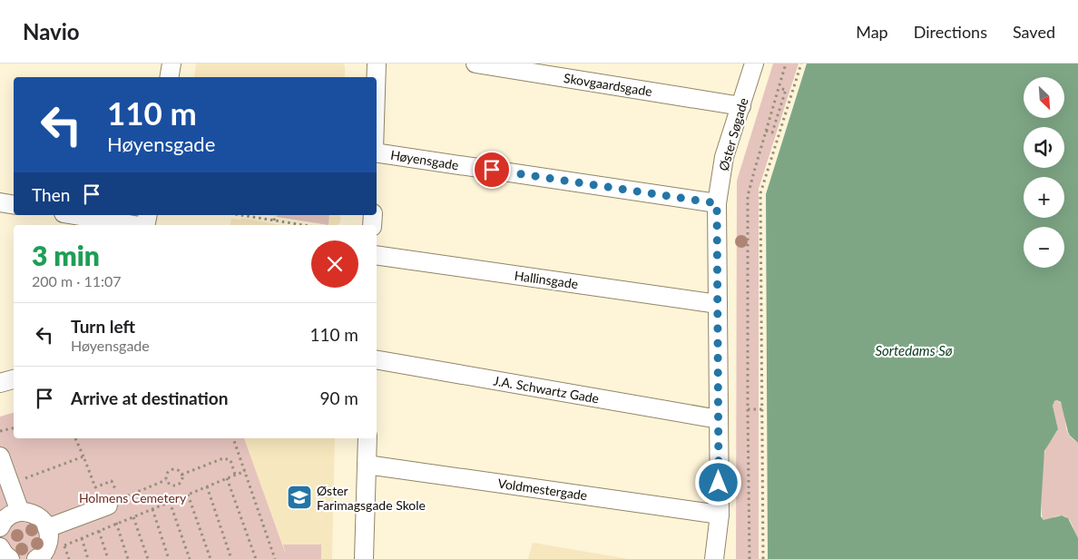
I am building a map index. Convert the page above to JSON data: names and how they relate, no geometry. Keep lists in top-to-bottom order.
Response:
{
  "streets": {
    "street": [
      "Skovgaardsgade",
      "Øster Søgade",
      "Høyensgade",
      "Hallinsgade",
      "J.A. Schwartz Gade",
      "Voldmestergade"
    ]
  },
  "crossings": [
    ["Skovgaardsgade", "Øster Søgade"],
    ["Øster Søgade", "Høyensgade"],
    ["Øster Søgade", "Hallinsgade"],
    ["Øster Søgade", "J.A. Schwartz Gade"],
    ["Øster Søgade", "Voldmestergade"]
  ],
  "water": ["Sortedams Sø"],
  "parks": ["Holmens Cemetery"],
  "places": {
    "school or university": ["Øster Farimagsgade Skole"]
  },
  "north": "bottom right",
  "page": {
    "header": "Navio",
    "nav": ["Map", "Directions", "Saved"],
    "map_buttons": ["+", "−"],
    "turn": ["110 m", "Høyensgade"],
    "then": "Then",
    "heading": ["3 min", "200 m · 11:07"],
    "list": [
      {
        "name": "Turn left",
        "note": "Høyensgade",
        "value": "110 m"
      },
      {
        "name": "Arrive at destination",
        "value": "90 m"
      }
    ]
  }
}
